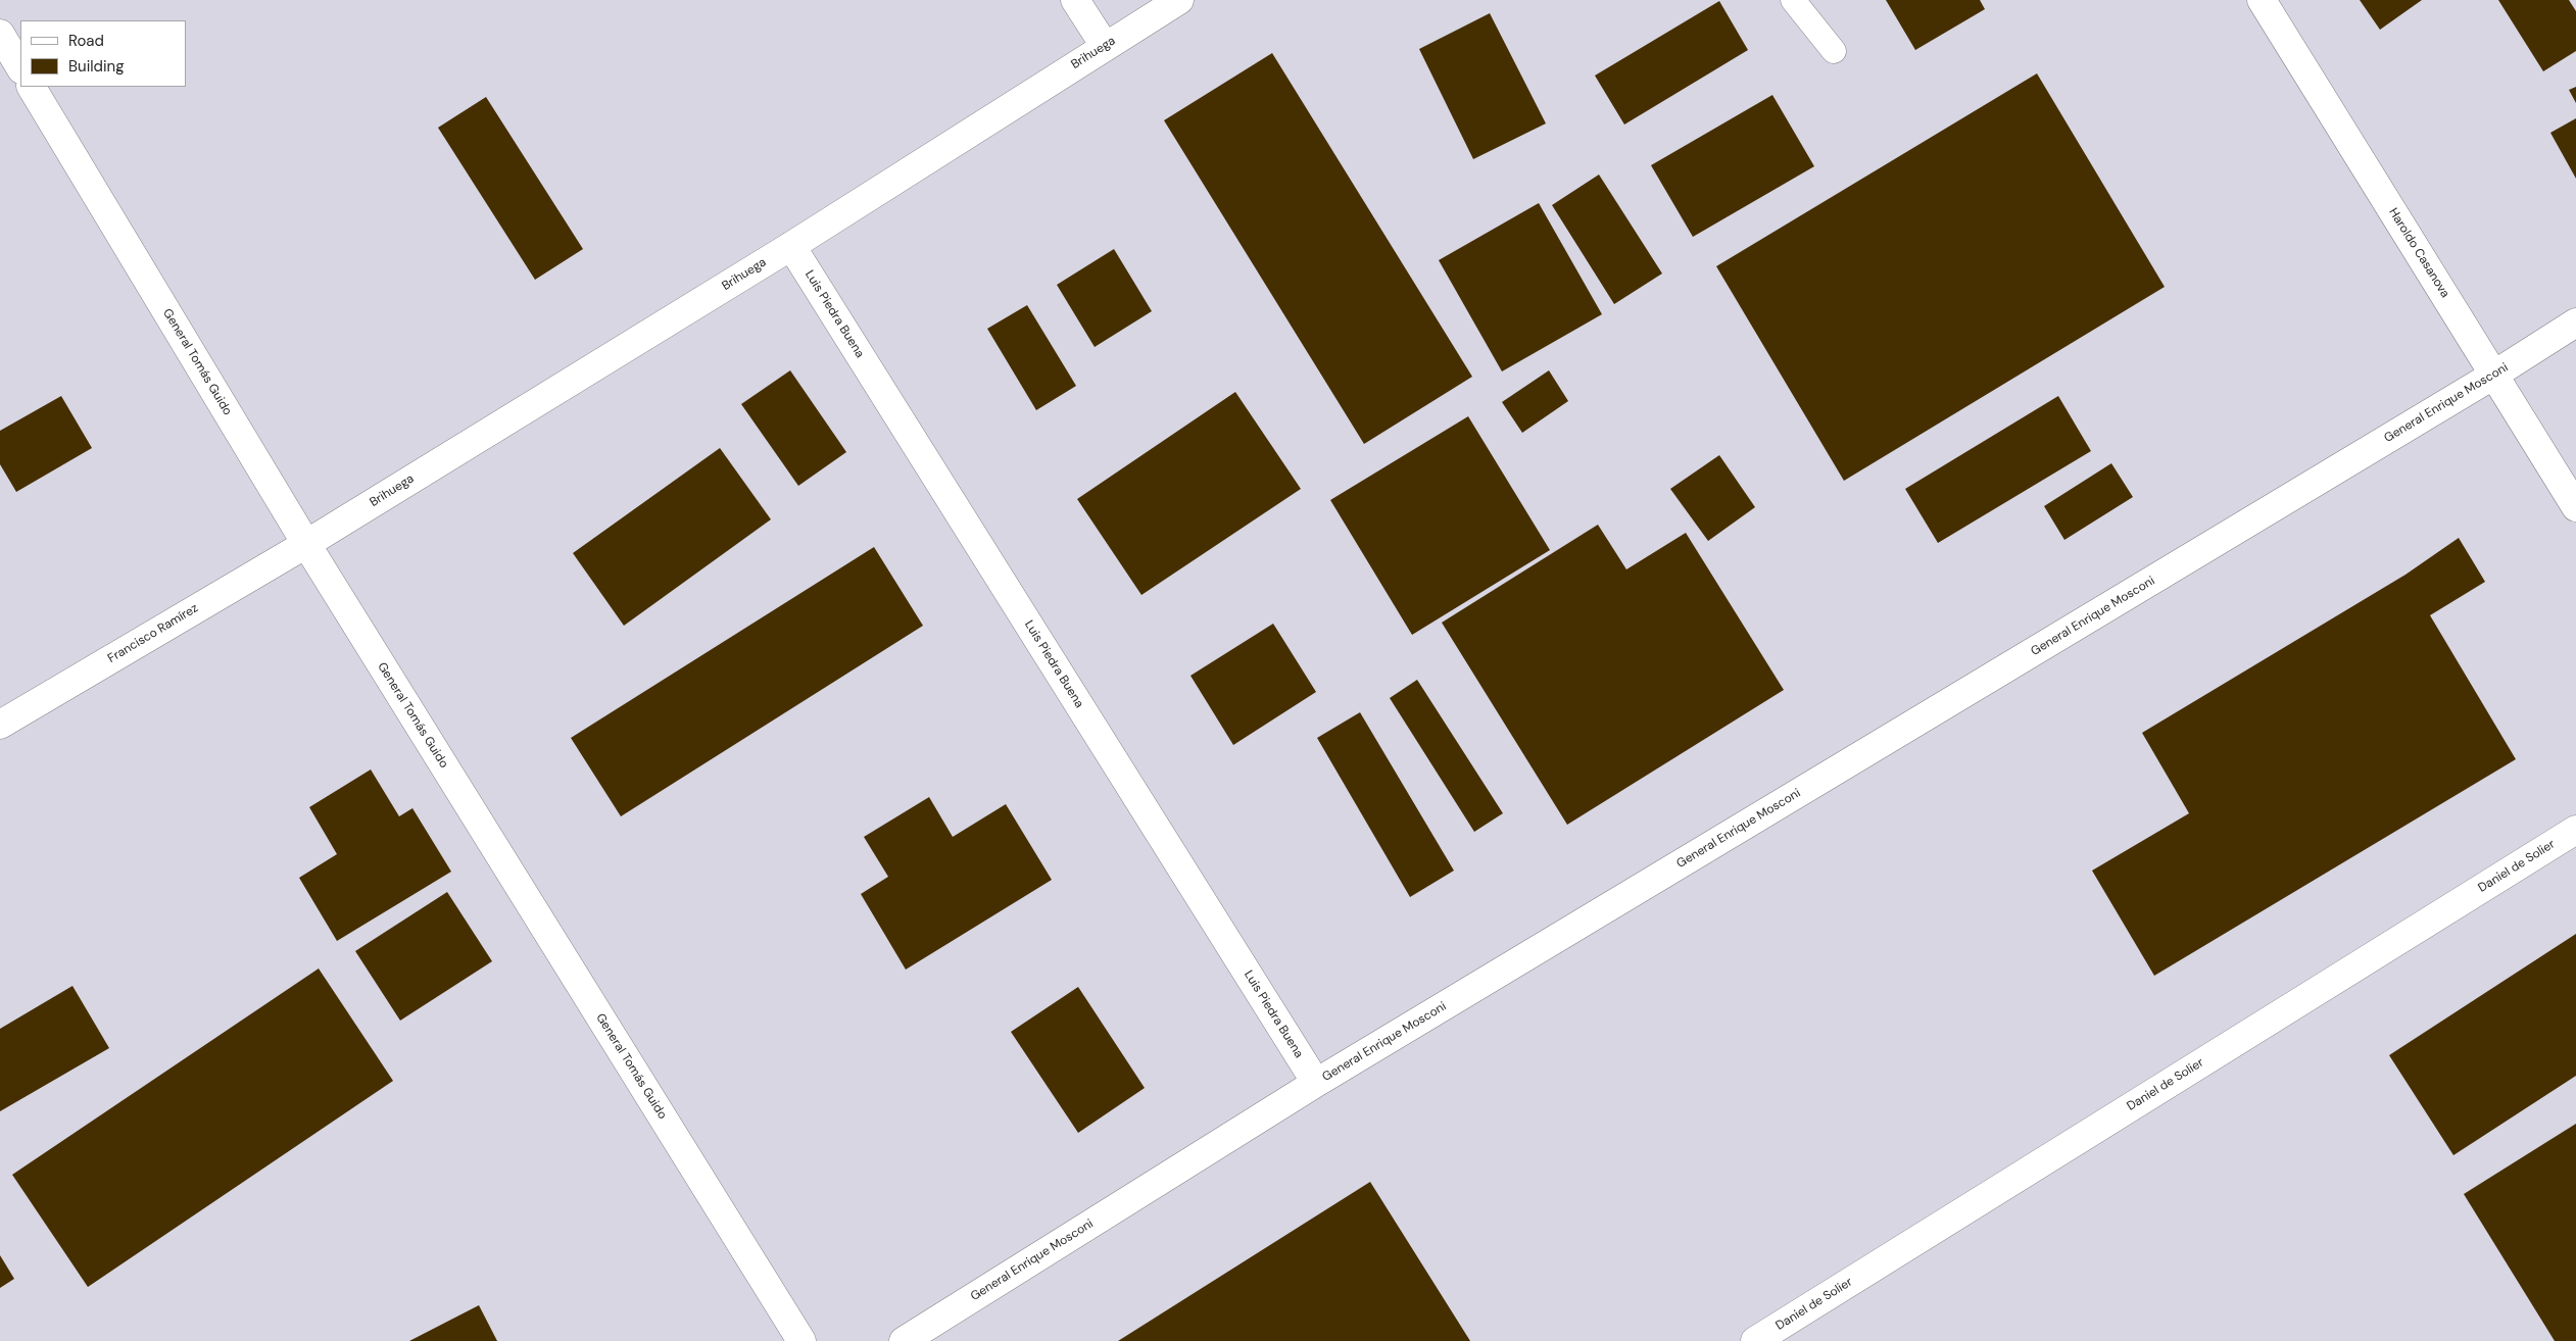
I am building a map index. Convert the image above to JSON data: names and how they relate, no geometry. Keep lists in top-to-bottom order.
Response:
{
  "streets": {
    "street": [
      "Brihuega",
      "Haroldo Casanova",
      "Luis Piedra Buena",
      "General Tomás Guido",
      "General Enrique Mosconi",
      "Francisco Ramírez",
      "Daniel de Solier"
    ]
  },
  "crossings": [
    ["Brihuega", "Luis Piedra Buena"],
    ["Brihuega", "General Tomás Guido"],
    ["Brihuega", "Francisco Ramírez"],
    ["Haroldo Casanova", "General Enrique Mosconi"],
    ["Luis Piedra Buena", "General Enrique Mosconi"],
    ["General Tomás Guido", "Francisco Ramírez"]
  ],
  "legend": ["Road", "Building"]
}
